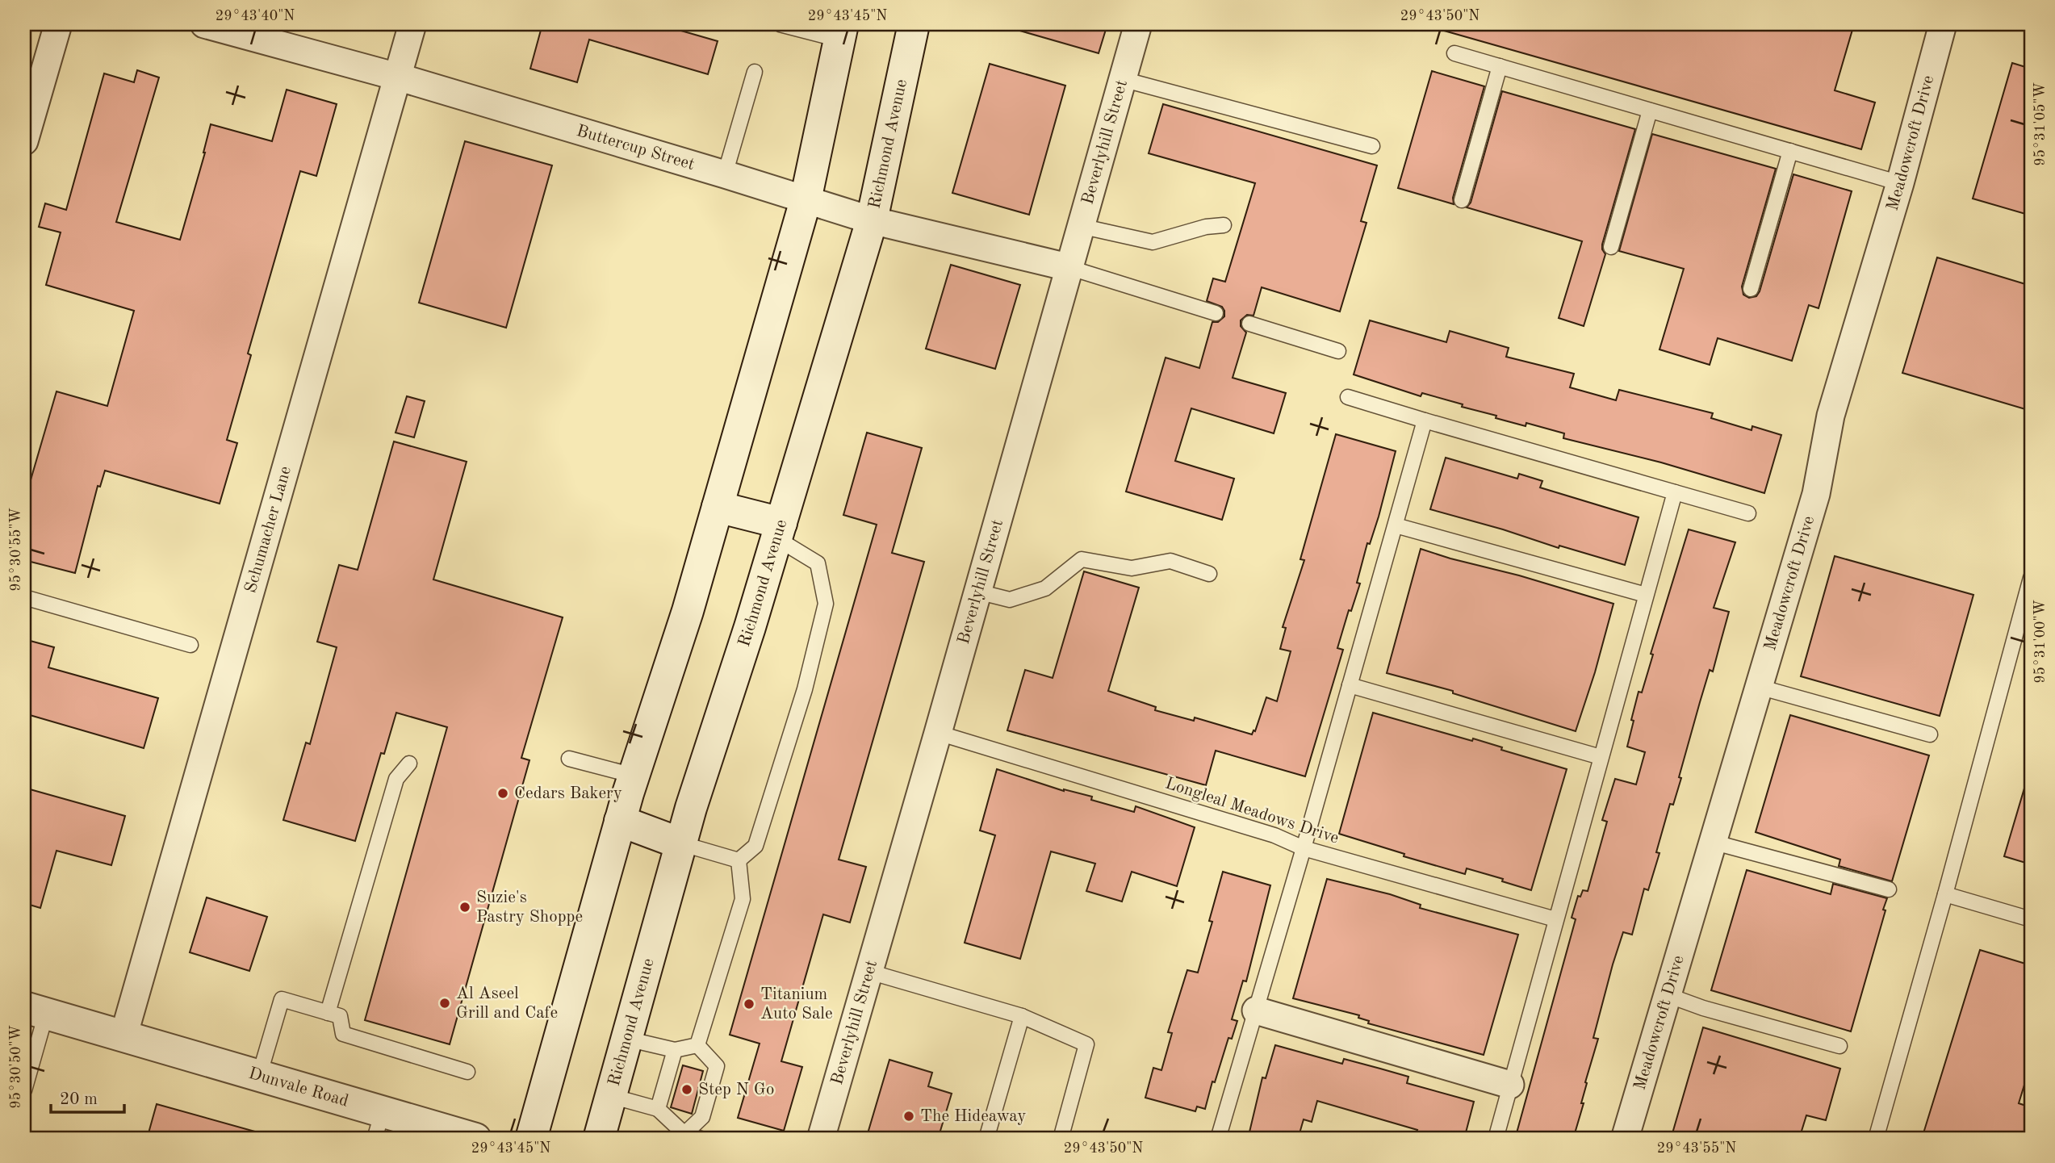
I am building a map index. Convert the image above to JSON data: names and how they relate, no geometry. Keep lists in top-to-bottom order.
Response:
{
  "streets": {
    "main road": ["Richmond Avenue", "Dunvale Road"],
    "street": [
      "Beverlyhill Street",
      "Meadowcroft Drive",
      "Buttercup Street",
      "Schumacher Lane"
    ],
    "lane": ["Longleal Meadows Drive"]
  },
  "crossings": [
    ["Beverlyhill Street", "Buttercup Street"],
    ["Beverlyhill Street", "Longleal Meadows Drive"],
    ["Richmond Avenue", "Buttercup Street"],
    ["Buttercup Street", "Schumacher Lane"],
    ["Schumacher Lane", "Dunvale Road"]
  ],
  "places": [
    "Cedars Bakery",
    "Suzie's Pastry Shoppe",
    "Al Aseel Grill and Cafe",
    "Titanium Auto Sale",
    "Step N Go",
    "The Hideaway"
  ],
  "scale_bar": "20 m",
  "coordinates": [
    "29°43'40\"N",
    "29°43'45\"N",
    "29°43'50\"N",
    "95°31'05\"W",
    "95°30'55\"W",
    "95°31'00\"W",
    "95°30'50\"W",
    "29°43'55\"N"
  ]
}
